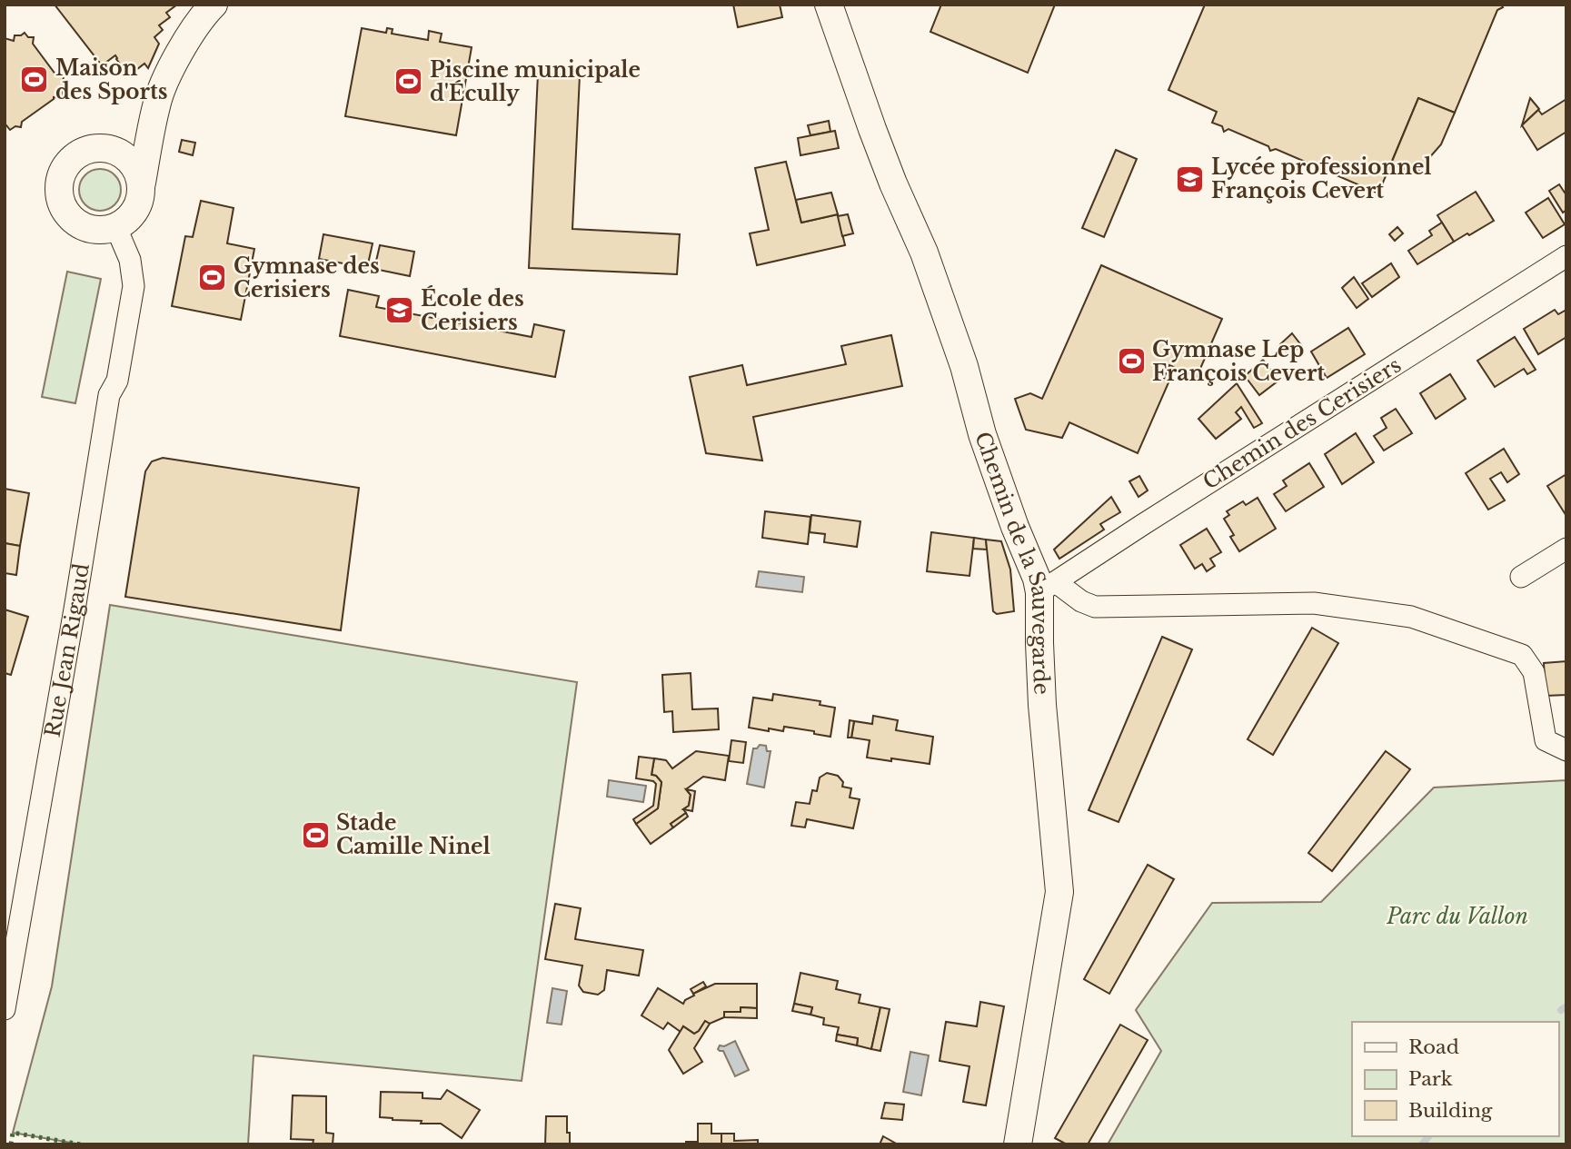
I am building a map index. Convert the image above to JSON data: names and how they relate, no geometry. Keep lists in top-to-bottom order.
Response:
{
  "streets": {
    "street": ["Chemin des Cerisiers", "Chemin de la Sauvegarde", "Rue Jean Rigaud"]
  },
  "crossings": [
    ["Chemin des Cerisiers", "Chemin de la Sauvegarde"]
  ],
  "parks": ["Parc du Vallon"],
  "places": {
    "sports": [
      "Maison des Sports",
      "Piscine municipale d'Écully",
      "Gymnase des Cerisiers",
      "Gymnase Lep François Cevert",
      "Stade Camille Ninel"
    ],
    "school or university": ["Lycée professionnel François Cevert", "École des Cerisiers"]
  },
  "legend": ["Road", "Park", "Building"]
}
